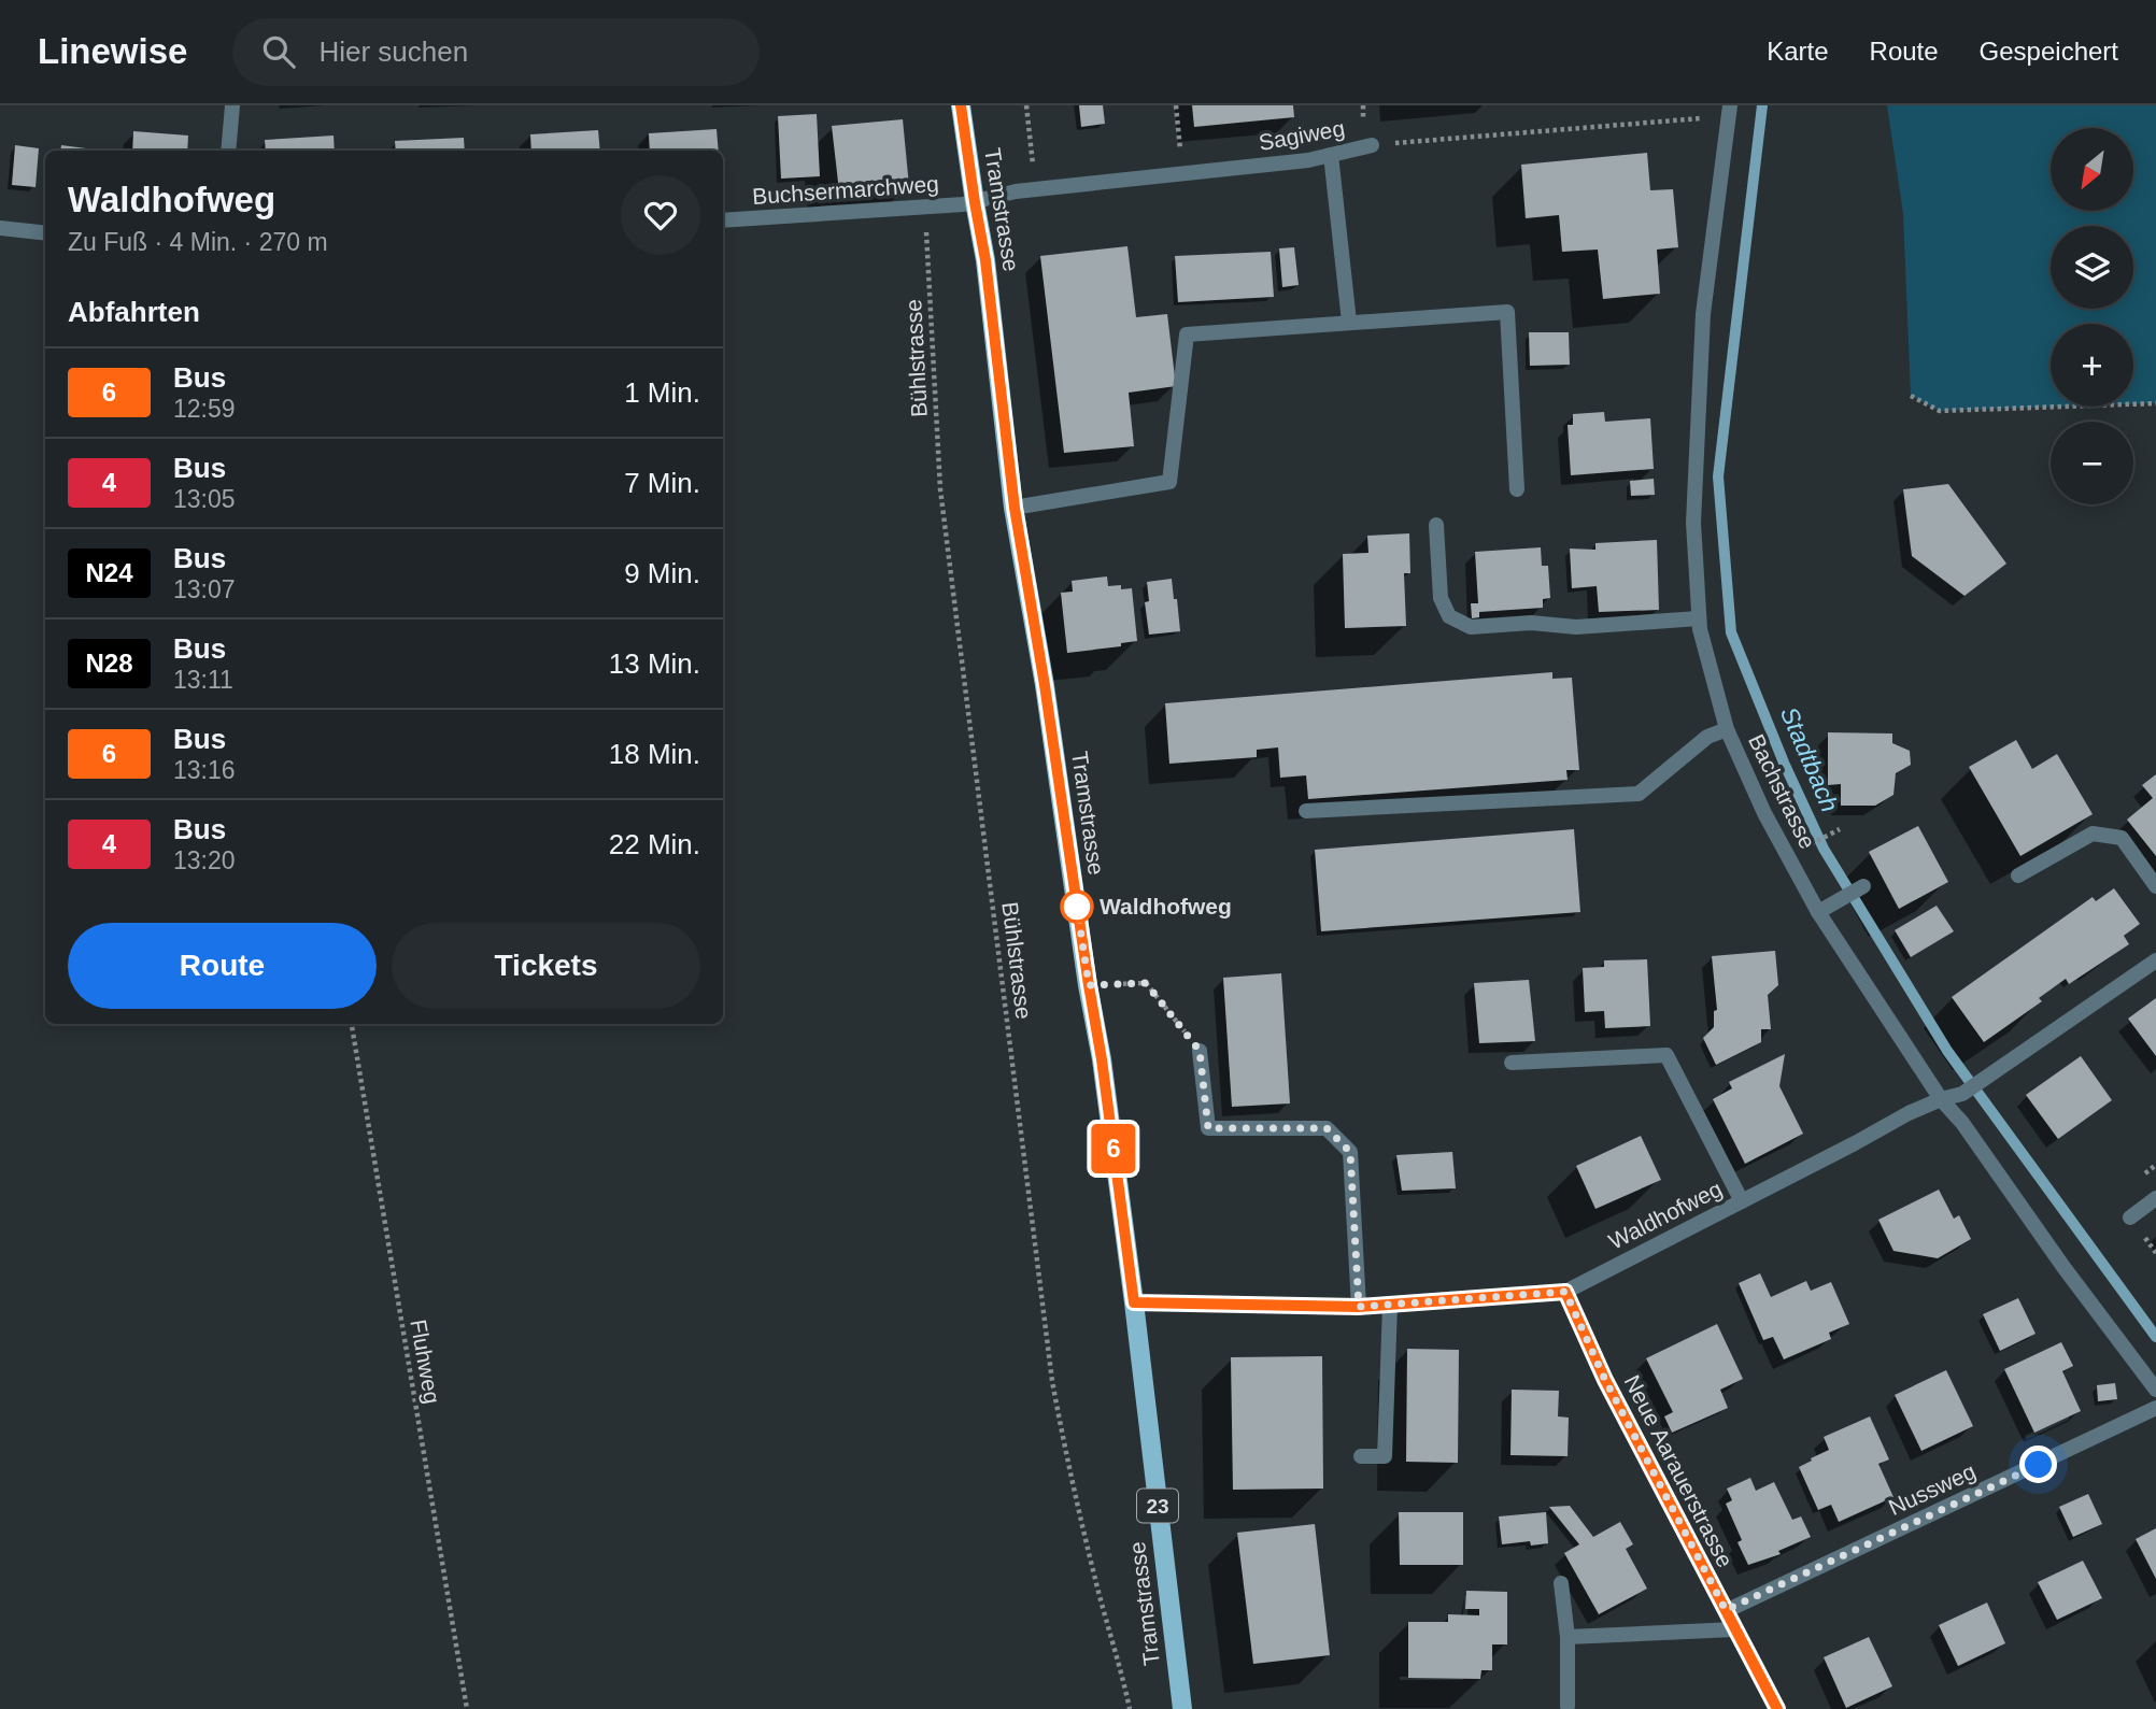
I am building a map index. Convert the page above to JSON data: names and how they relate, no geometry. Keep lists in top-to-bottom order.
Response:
{
  "streets": {
    "main road": ["Tramstrasse", "23"],
    "street": [
      "Sagiweg",
      "Buchsermarchweg",
      "Bachstrasse",
      "Waldhofweg",
      "Neue Aarauerstrasse",
      "Nussweg"
    ],
    "path": ["Bühlstrasse", "Fluhweg"]
  },
  "crossings": [
    ["Sagiweg", "Buchsermarchweg"],
    ["Sagiweg", "Tramstrasse"],
    ["Sagiweg", "Bachstrasse"],
    ["Buchsermarchweg", "Tramstrasse"],
    ["Buchsermarchweg", "Bühlstrasse"],
    ["Tramstrasse", "Waldhofweg"],
    ["Bachstrasse", "Waldhofweg"],
    ["Waldhofweg", "Neue Aarauerstrasse"],
    ["Neue Aarauerstrasse", "Nussweg"]
  ],
  "water": ["Stadtbach"],
  "places": ["Waldhofweg"],
  "lines": ["bus line 6"],
  "north": "bottom left",
  "page": {
    "header": "Linewise",
    "search": "Hier suchen",
    "nav": ["Karte", "Route", "Gespeichert"],
    "on_map": "6",
    "map_buttons": ["+", "−"],
    "heading": [
      ["Waldhofweg", "Zu Fuß · 4 Min. · 270 m"],
      "Abfahrten"
    ],
    "list": [
      {
        "mark": "6",
        "name": "Bus",
        "note": "12:59",
        "value": "1 Min."
      },
      {
        "mark": "4",
        "name": "Bus",
        "note": "13:05",
        "value": "7 Min."
      },
      {
        "mark": "N24",
        "name": "Bus",
        "note": "13:07",
        "value": "9 Min."
      },
      {
        "mark": "N28",
        "name": "Bus",
        "note": "13:11",
        "value": "13 Min."
      },
      {
        "mark": "6",
        "name": "Bus",
        "note": "13:16",
        "value": "18 Min."
      },
      {
        "mark": "4",
        "name": "Bus",
        "note": "13:20",
        "value": "22 Min."
      }
    ],
    "buttons": ["Route", "Tickets"]
  }
}
